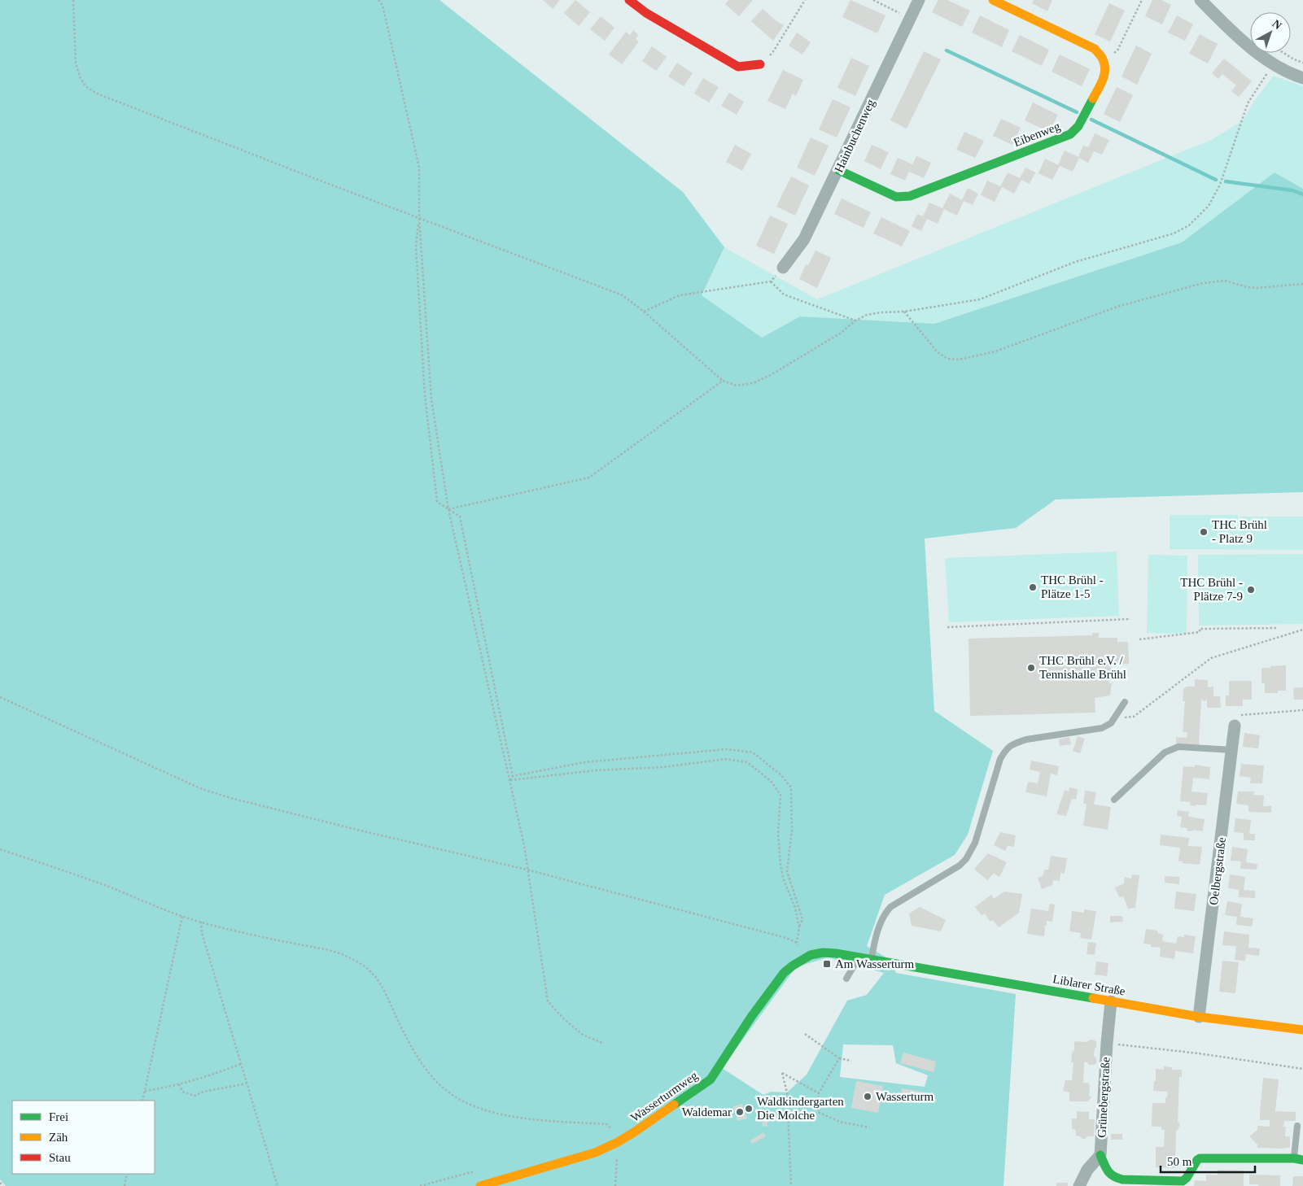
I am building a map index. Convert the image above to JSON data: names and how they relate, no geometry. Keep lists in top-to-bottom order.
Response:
{
  "streets": {
    "street": [
      "Eibenweg",
      "Hainbuchenweg",
      "Oelbergstraße",
      "Liblarer Straße",
      "Wasserturmweg",
      "Grünebergstraße"
    ]
  },
  "crossings": [
    ["Eibenweg", "Hainbuchenweg"],
    ["Oelbergstraße", "Liblarer Straße"],
    ["Liblarer Straße", "Wasserturmweg"],
    ["Liblarer Straße", "Grünebergstraße"]
  ],
  "places": {
    "other": [
      "THC Brühl - Platz 9",
      "THC Brühl - Plätze 1-5",
      "THC Brühl - Plätze 7-9",
      "THC Brühl e.V. / Tennishalle Brühl",
      "Wasserturm",
      "Waldkindergarten Die Molche",
      "Waldemar"
    ],
    "transit": ["Am Wasserturm"]
  },
  "legend": ["Frei", "Zäh", "Stau"],
  "scale_bar": "50 m",
  "north": "top right"
}
